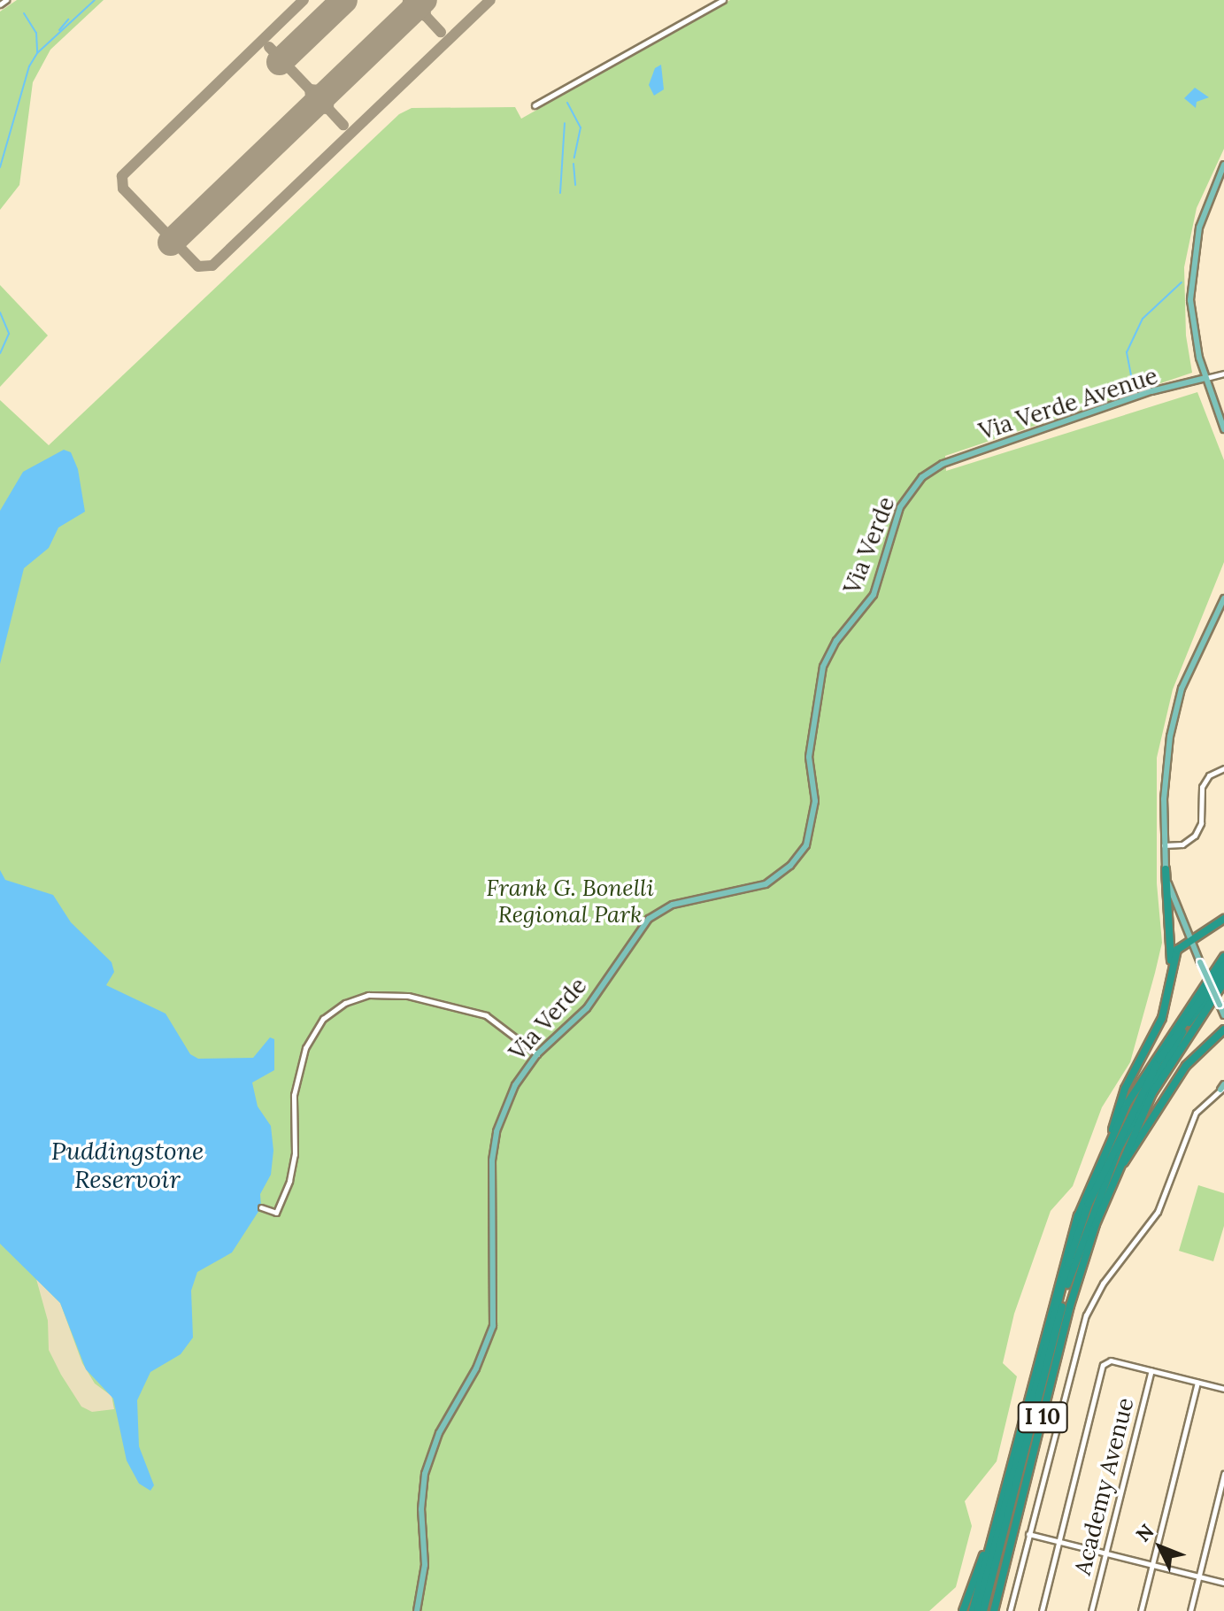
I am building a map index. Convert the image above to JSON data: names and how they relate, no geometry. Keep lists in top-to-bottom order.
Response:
{
  "streets": {
    "highway": ["I 10"],
    "main road": ["Via Verde Avenue", "Via Verde"],
    "street": ["Academy Avenue"]
  },
  "crossings": [
    ["Via Verde Avenue", "Via Verde"]
  ],
  "water": ["Puddingstone Reservoir"],
  "parks": ["Frank G. Bonelli Regional Park"],
  "north": "top left"
}
